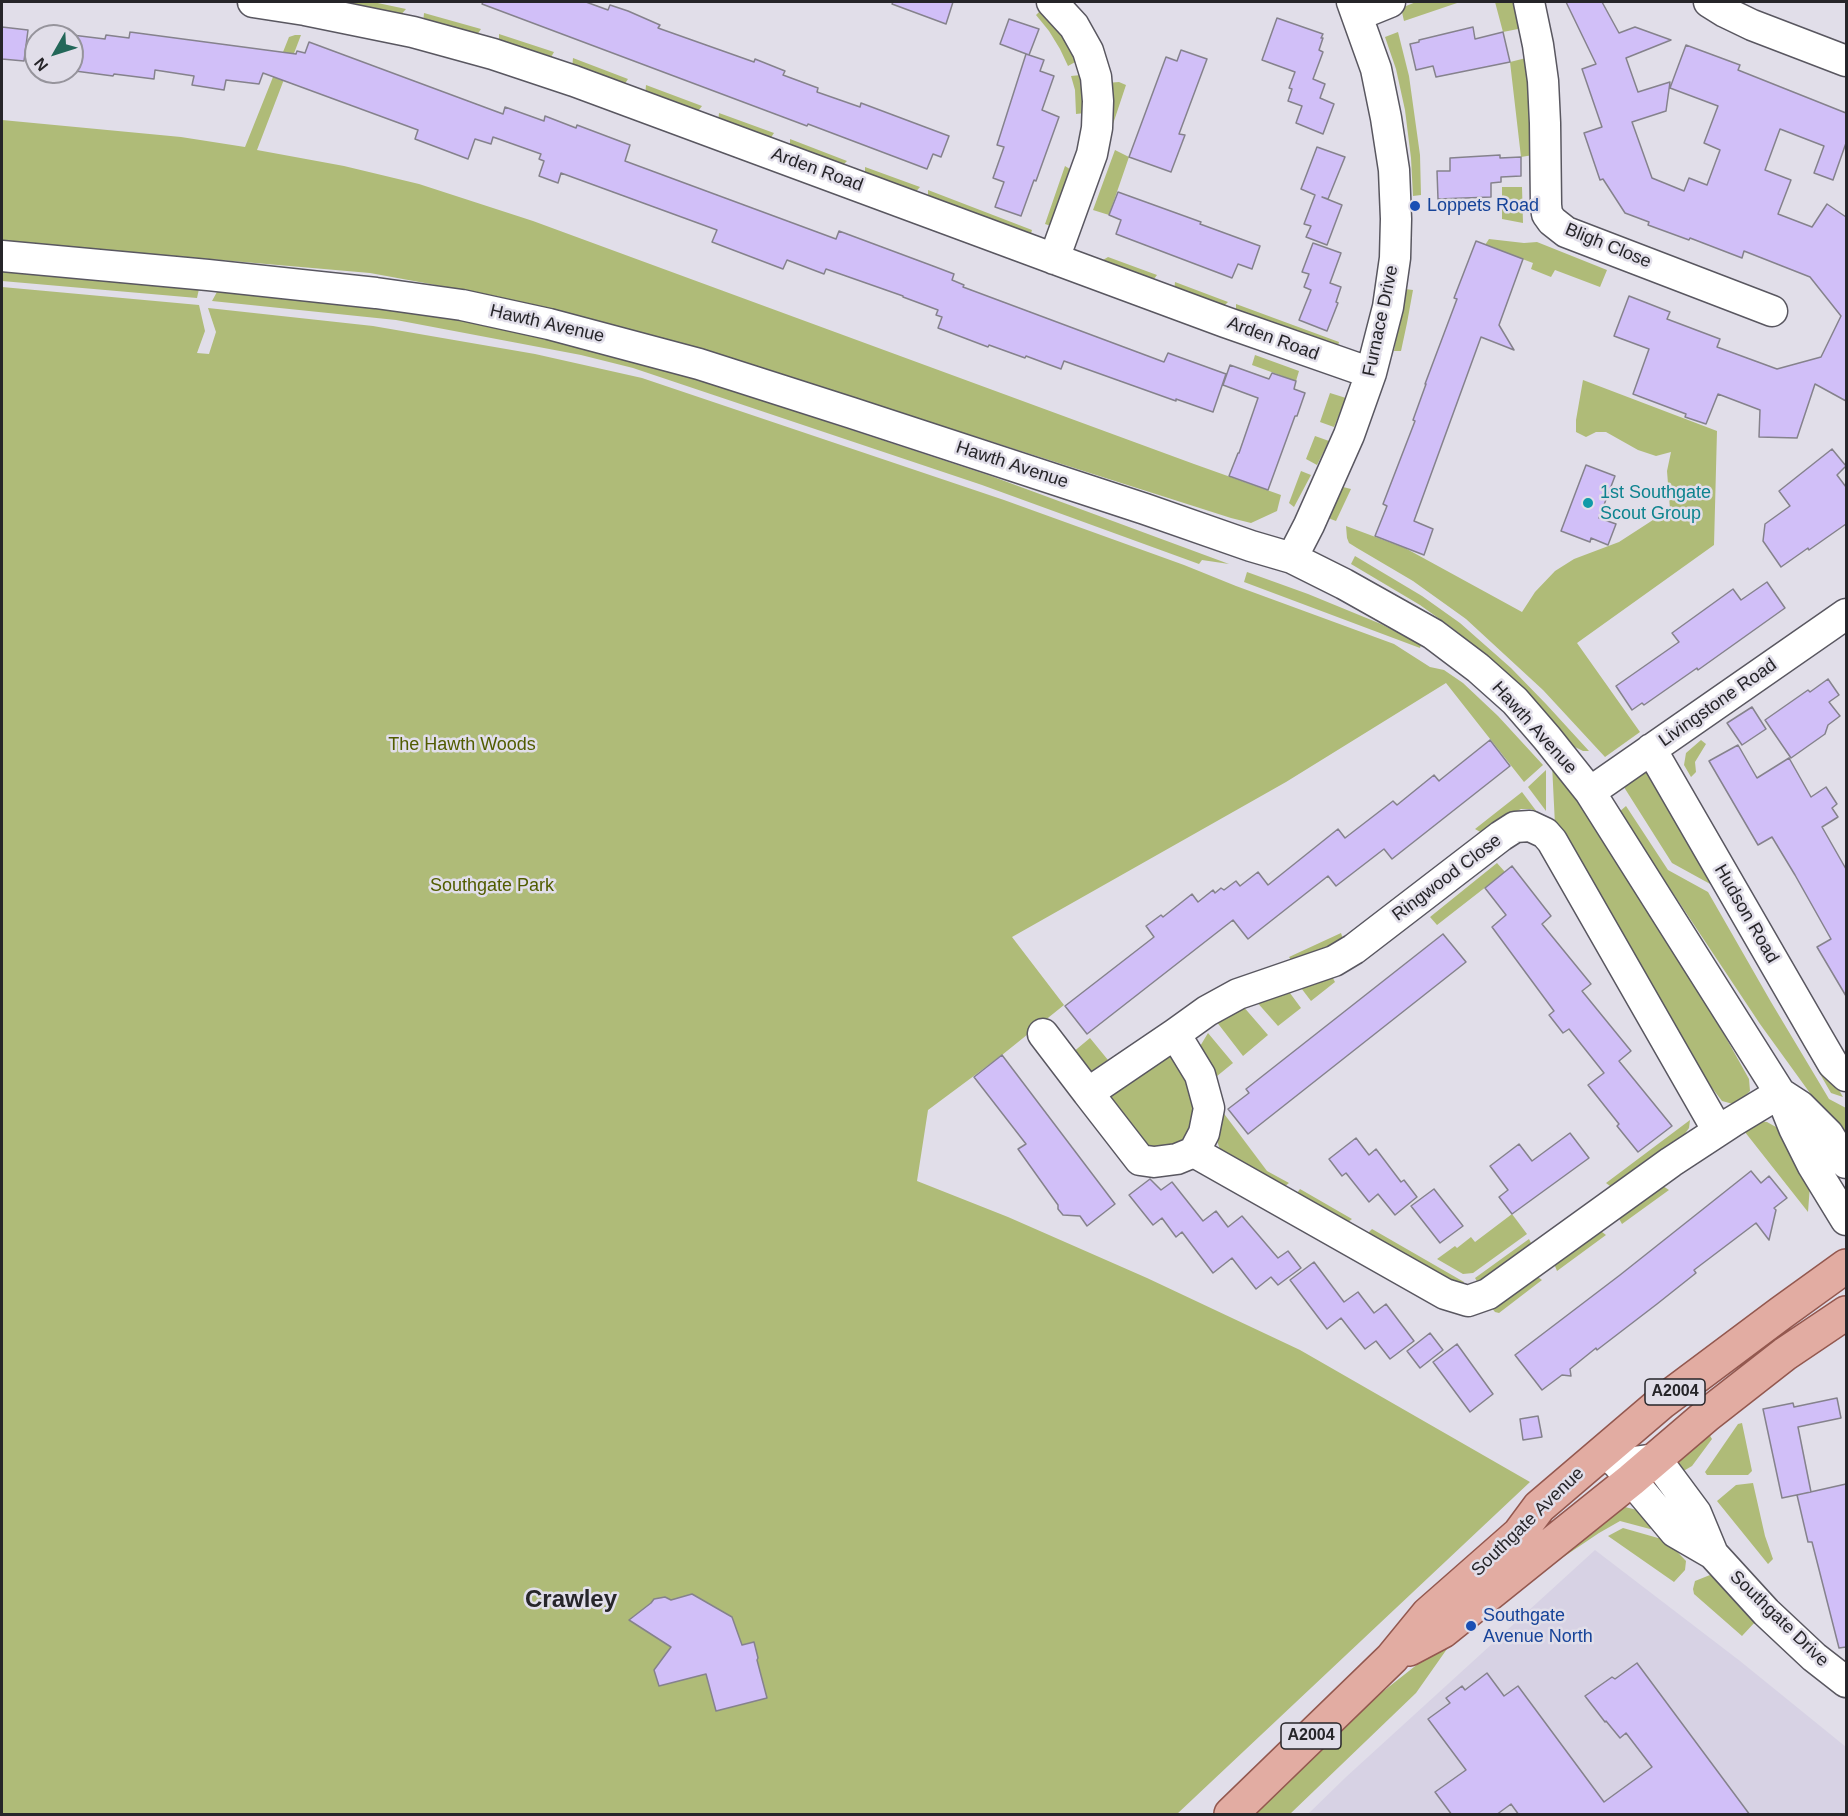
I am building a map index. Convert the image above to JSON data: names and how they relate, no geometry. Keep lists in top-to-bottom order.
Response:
{
  "streets": {
    "main road": ["A2004", "Southgate Avenue"],
    "street": [
      "Arden Road",
      "Bligh Close",
      "Furnace Drive",
      "Hawth Avenue",
      "Livingstone Road",
      "Ringwood Close",
      "Hudson Road",
      "Southgate Drive"
    ]
  },
  "crossings": [
    ["Arden Road", "Furnace Drive"],
    ["Furnace Drive", "Hawth Avenue"],
    ["Hawth Avenue", "Livingstone Road"],
    ["Livingstone Road", "Hudson Road"],
    ["Southgate Avenue", "Southgate Drive"]
  ],
  "districts": ["Crawley"],
  "parks": ["The Hawth Woods", "Southgate Park"],
  "places": ["Loppets Road", "1st Southgate Scout Group", "Southgate Avenue North"],
  "north": "bottom left"
}
